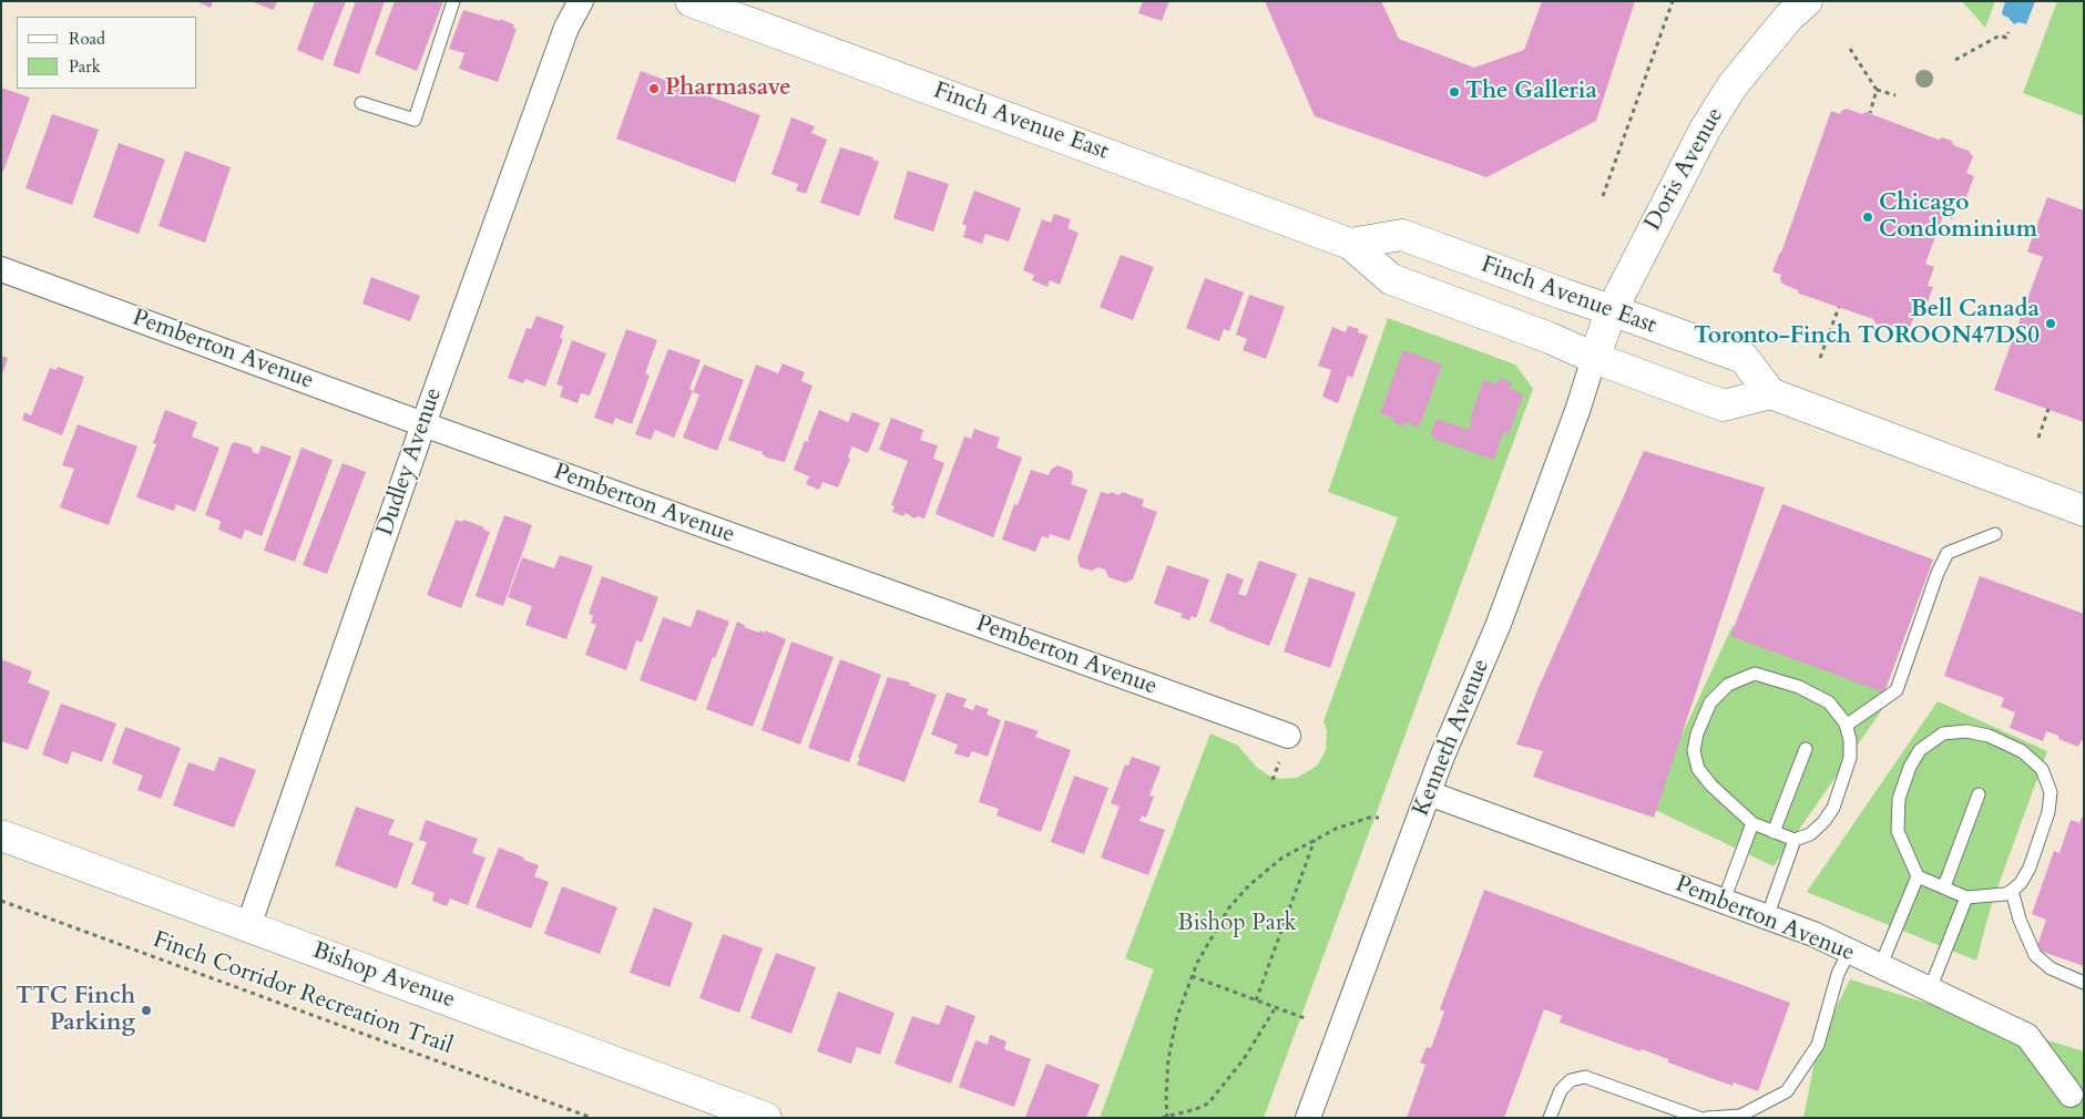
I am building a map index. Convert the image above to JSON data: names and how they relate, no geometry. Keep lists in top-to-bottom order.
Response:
{
  "streets": {
    "main road": ["Finch Avenue East", "Doris Avenue", "Bishop Avenue"],
    "street": ["Pemberton Avenue", "Dudley Avenue", "Kenneth Avenue"],
    "path": ["Finch Corridor Recreation Trail"]
  },
  "crossings": [
    ["Finch Avenue East", "Doris Avenue"],
    ["Finch Avenue East", "Kenneth Avenue"],
    ["Doris Avenue", "Kenneth Avenue"],
    ["Pemberton Avenue", "Dudley Avenue"],
    ["Pemberton Avenue", "Kenneth Avenue"],
    ["Dudley Avenue", "Bishop Avenue"]
  ],
  "parks": ["Bishop Park"],
  "places": [
    "Pharmasave",
    "The Galleria",
    "Chicago Condominium",
    "Bell Canada Toronto-Finch TOROON47DS0",
    "TTC Finch Parking"
  ],
  "legend": ["Road", "Park"]
}
